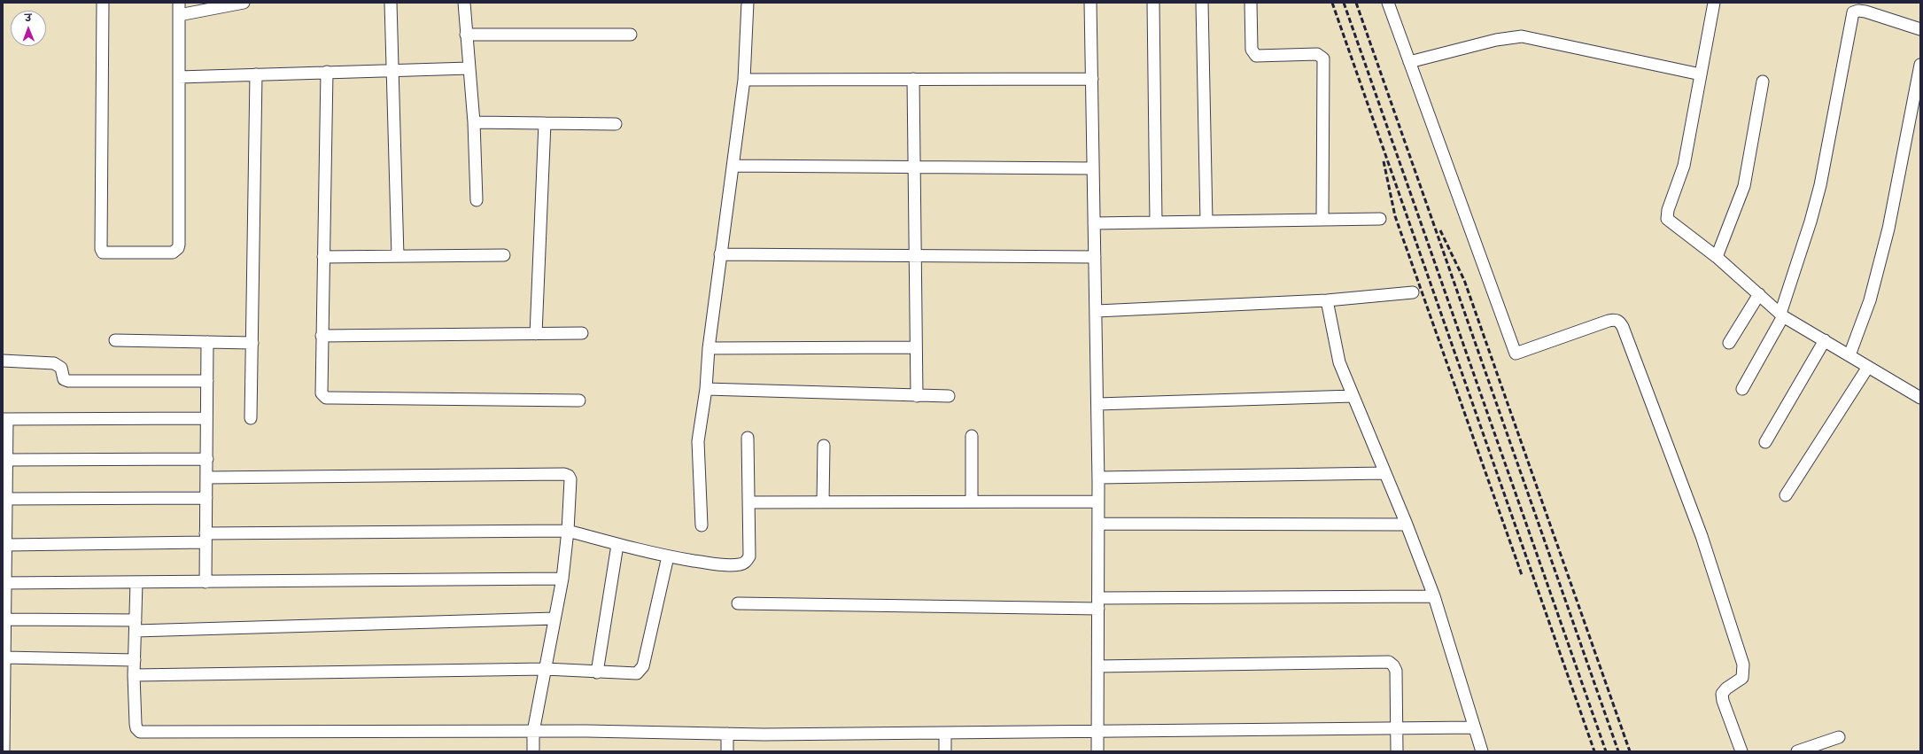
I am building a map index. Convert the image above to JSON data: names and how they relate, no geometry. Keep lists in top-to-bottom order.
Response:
{
  "north": "top"
}
